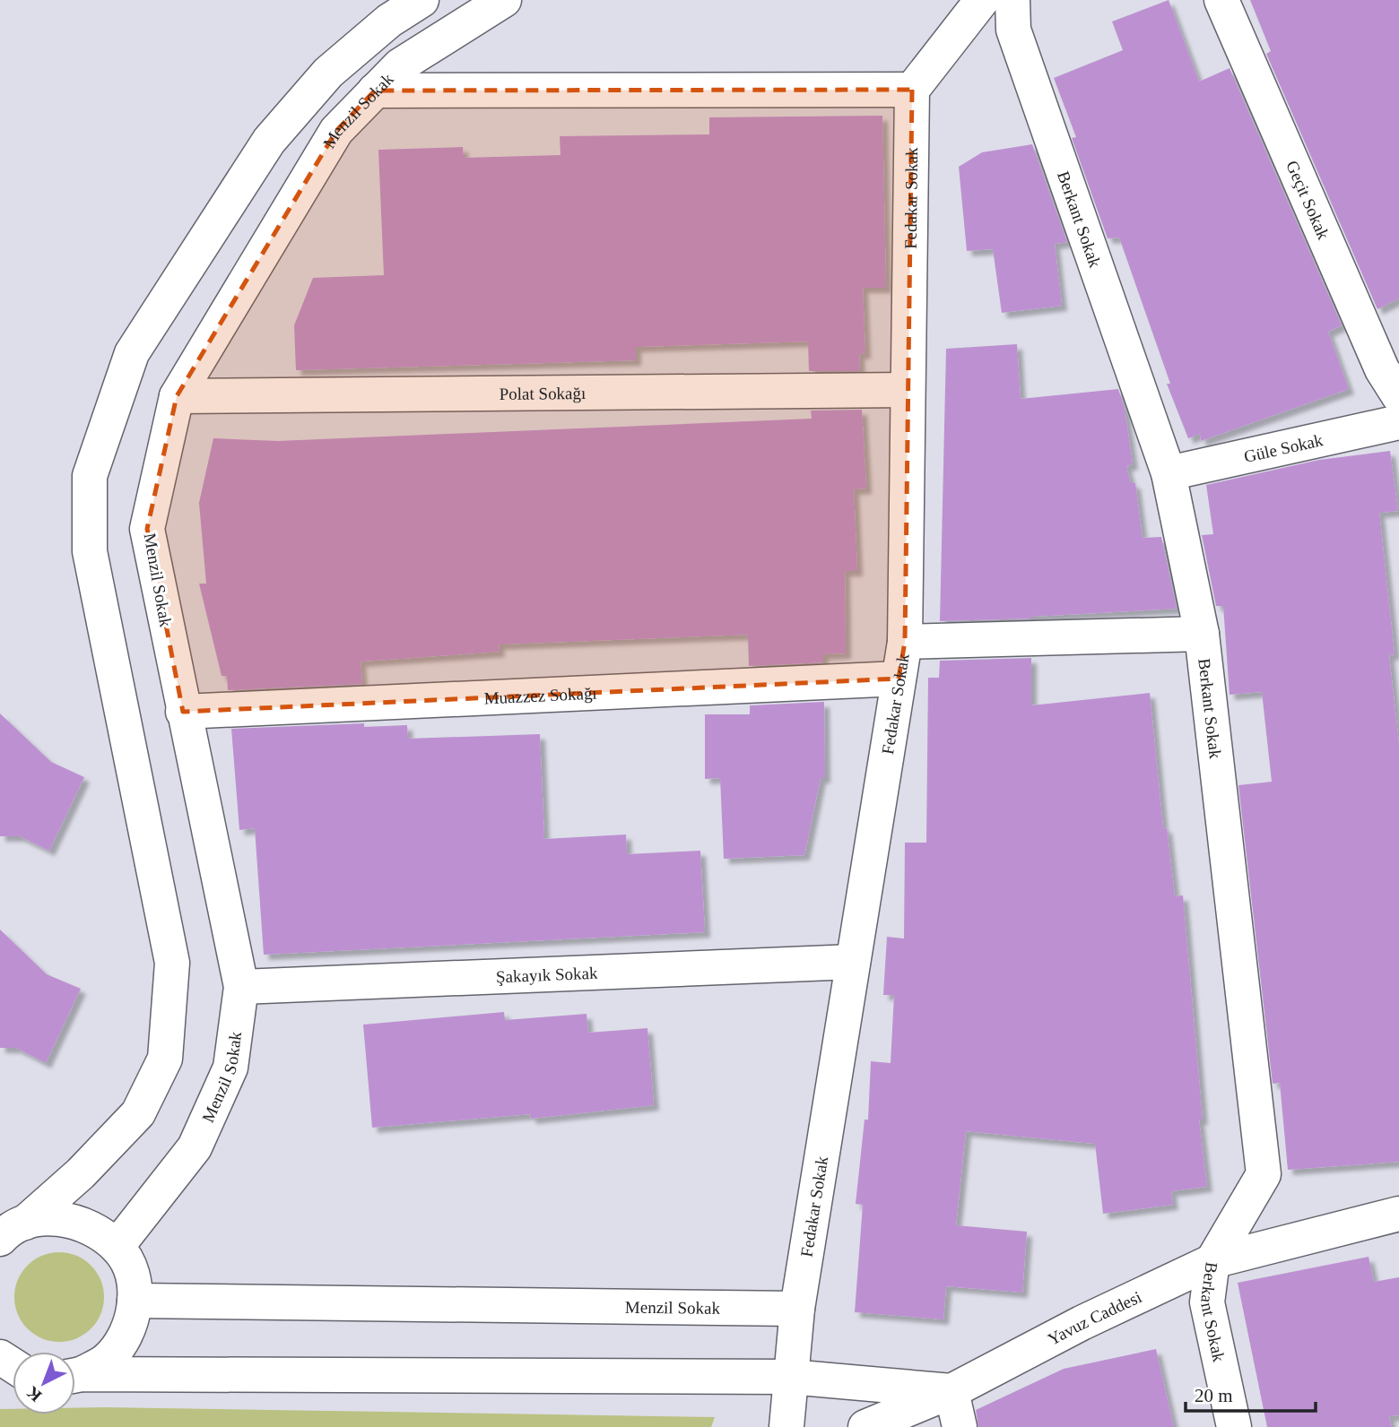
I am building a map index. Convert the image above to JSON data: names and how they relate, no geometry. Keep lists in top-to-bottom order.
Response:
{
  "streets": {
    "street": [
      "Menzil Sokak",
      "Fedakar Sokak",
      "Geçit Sokak",
      "Berkant Sokak",
      "Polat Sokağı",
      "Güle Sokak",
      "Muazzez Sokağı",
      "Şakayık Sokak",
      "Yavuz Caddesi"
    ]
  },
  "crossings": [
    ["Menzil Sokak", "Fedakar Sokak"],
    ["Menzil Sokak", "Polat Sokağı"],
    ["Menzil Sokak", "Muazzez Sokağı"],
    ["Menzil Sokak", "Şakayık Sokak"],
    ["Fedakar Sokak", "Polat Sokağı"],
    ["Fedakar Sokak", "Muazzez Sokağı"],
    ["Fedakar Sokak", "Şakayık Sokak"],
    ["Berkant Sokak", "Güle Sokak"],
    ["Berkant Sokak", "Yavuz Caddesi"]
  ],
  "scale_bar": "20 m",
  "north": "bottom left"
}
